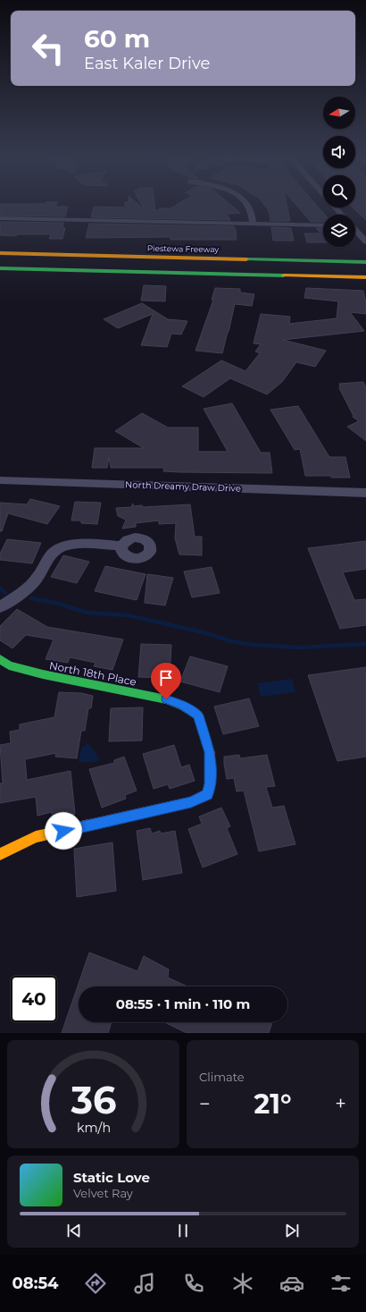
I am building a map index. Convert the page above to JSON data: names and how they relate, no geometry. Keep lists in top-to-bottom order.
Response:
{
  "streets": {
    "main road": ["Piestewa Freeway", "North 18th Place"],
    "street": ["North Dreamy Draw Drive"]
  },
  "north": "left",
  "page": {
    "turn": ["60 m", "East Kaler Drive"],
    "limit": "40",
    "trip": "08:55 · 1 min · 110 m",
    "tile": "Climate",
    "heat": ["−", "21°", "+"],
    "song": ["Static Love", "Velvet Ray"],
    "tabs": "08:54",
    "gauge": ["36", "km/h"]
  }
}
